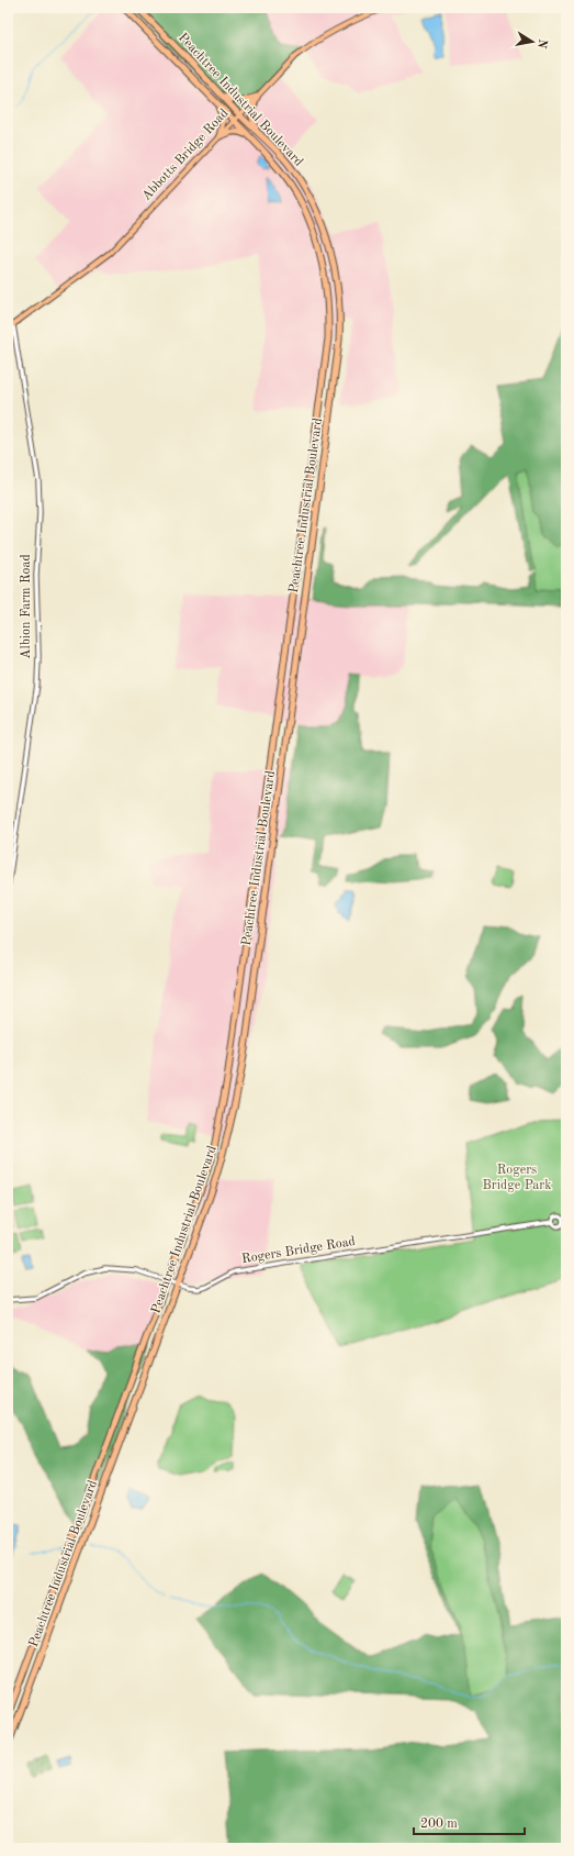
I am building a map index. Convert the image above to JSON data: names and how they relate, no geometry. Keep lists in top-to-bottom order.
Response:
{
  "streets": {
    "highway": ["Peachtree Industrial Boulevard"],
    "main road": ["Abbotts Bridge Road"],
    "street": ["Albion Farm Road", "Rogers Bridge Road"]
  },
  "crossings": [
    ["Peachtree Industrial Boulevard", "Abbotts Bridge Road"],
    ["Peachtree Industrial Boulevard", "Rogers Bridge Road"],
    ["Abbotts Bridge Road", "Albion Farm Road"]
  ],
  "parks": ["Rogers Bridge Park"],
  "scale_bar": "200 m",
  "north": "right"
}
